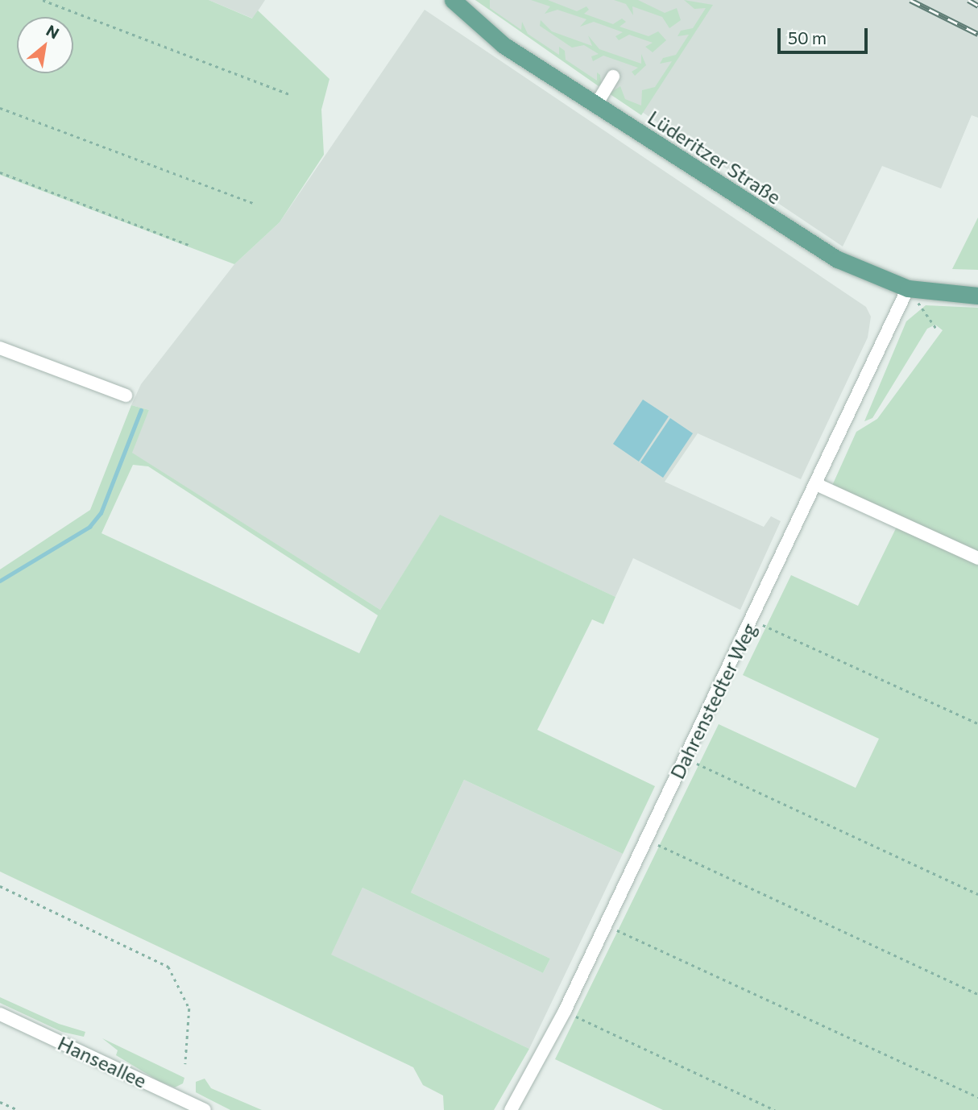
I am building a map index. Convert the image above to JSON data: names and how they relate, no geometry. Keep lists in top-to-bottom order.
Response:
{
  "streets": {
    "main road": ["Lüderitzer Straße"],
    "street": ["Dahrenstedter Weg", "Hanseallee"]
  },
  "crossings": [
    ["Lüderitzer Straße", "Dahrenstedter Weg"]
  ],
  "scale_bar": "50 m",
  "north": "top right"
}
